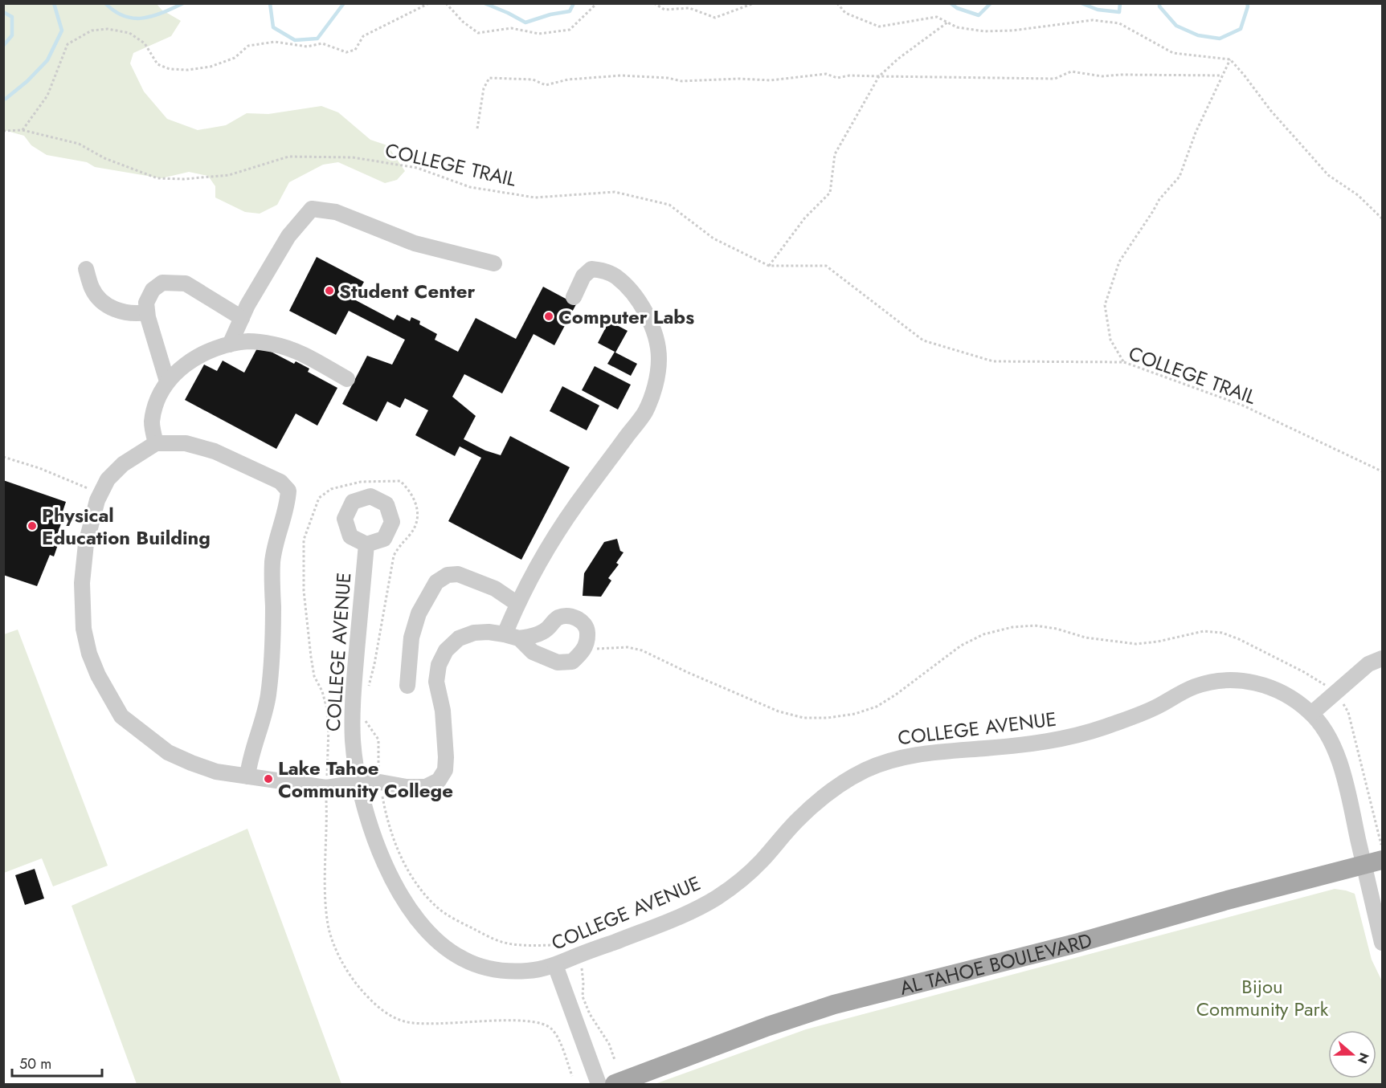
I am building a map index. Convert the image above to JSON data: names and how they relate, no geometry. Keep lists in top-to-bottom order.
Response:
{
  "streets": {
    "main road": ["AL TAHOE BOULEVARD"],
    "street": ["COLLEGE AVENUE"],
    "path": ["COLLEGE TRAIL"]
  },
  "crossings": [
    ["COLLEGE AVENUE", "AL TAHOE BOULEVARD"]
  ],
  "parks": ["Bijou Community Park"],
  "places": [
    "Student Center",
    "Computer Labs",
    "Physical Education Building",
    "Lake Tahoe Community College"
  ],
  "scale_bar": "50 m",
  "north": "right"
}
